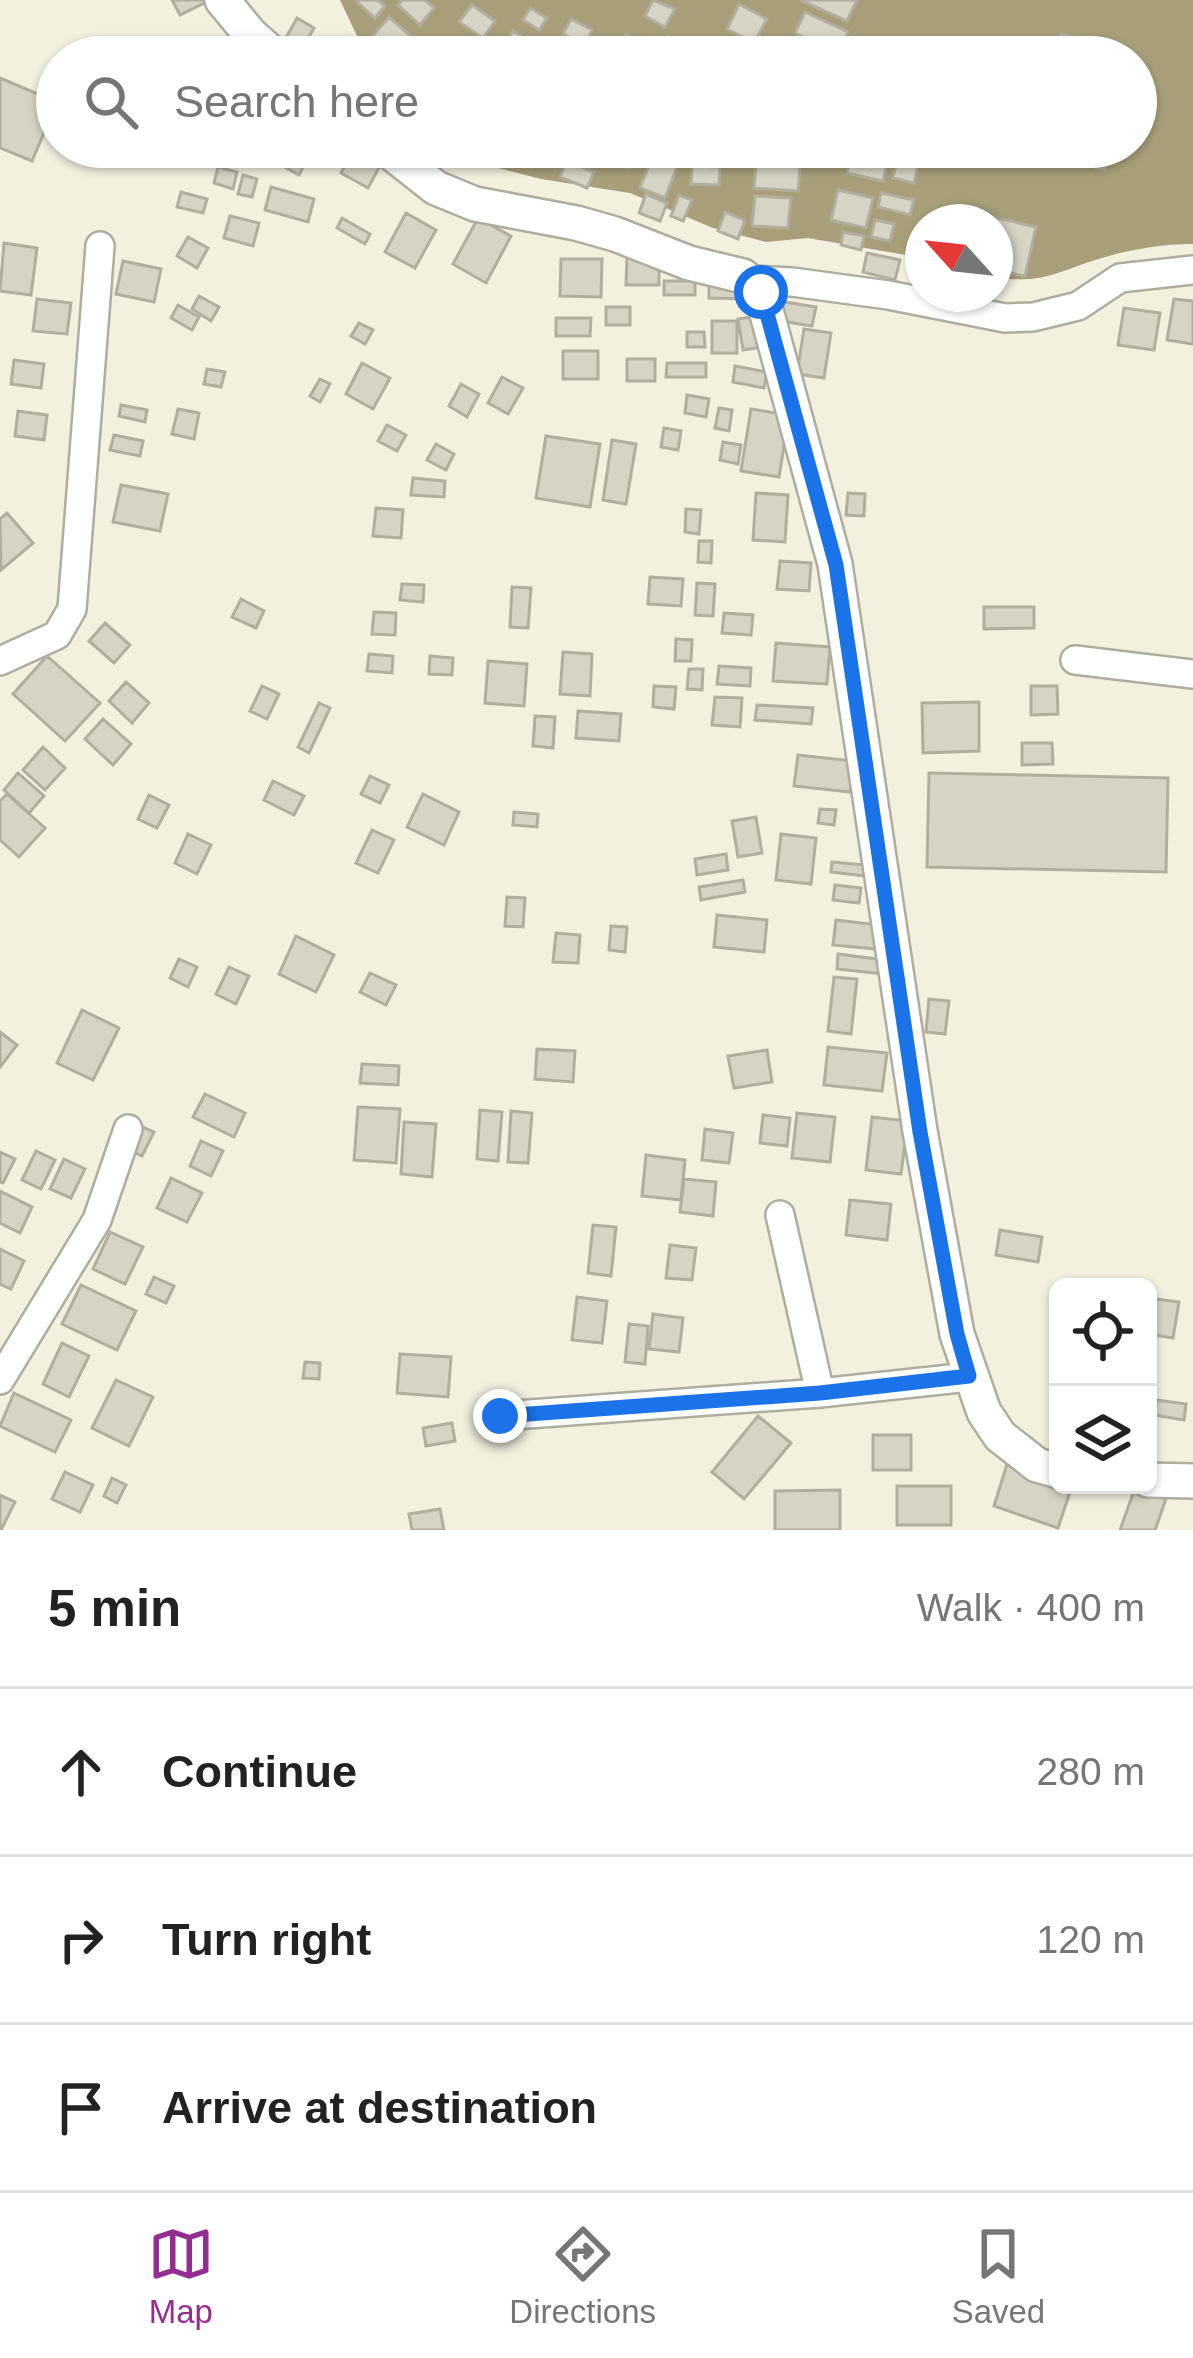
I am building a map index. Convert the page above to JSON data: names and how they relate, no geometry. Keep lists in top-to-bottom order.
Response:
{
  "north": "top left",
  "page": {
    "search": "Search here",
    "heading": ["5 min", "Walk · 400 m"],
    "list": [
      ["Continue", "280 m"],
      ["Turn right", "120 m"],
      "Arrive at destination"
    ],
    "nav": ["Map", "Directions", "Saved"]
  }
}
